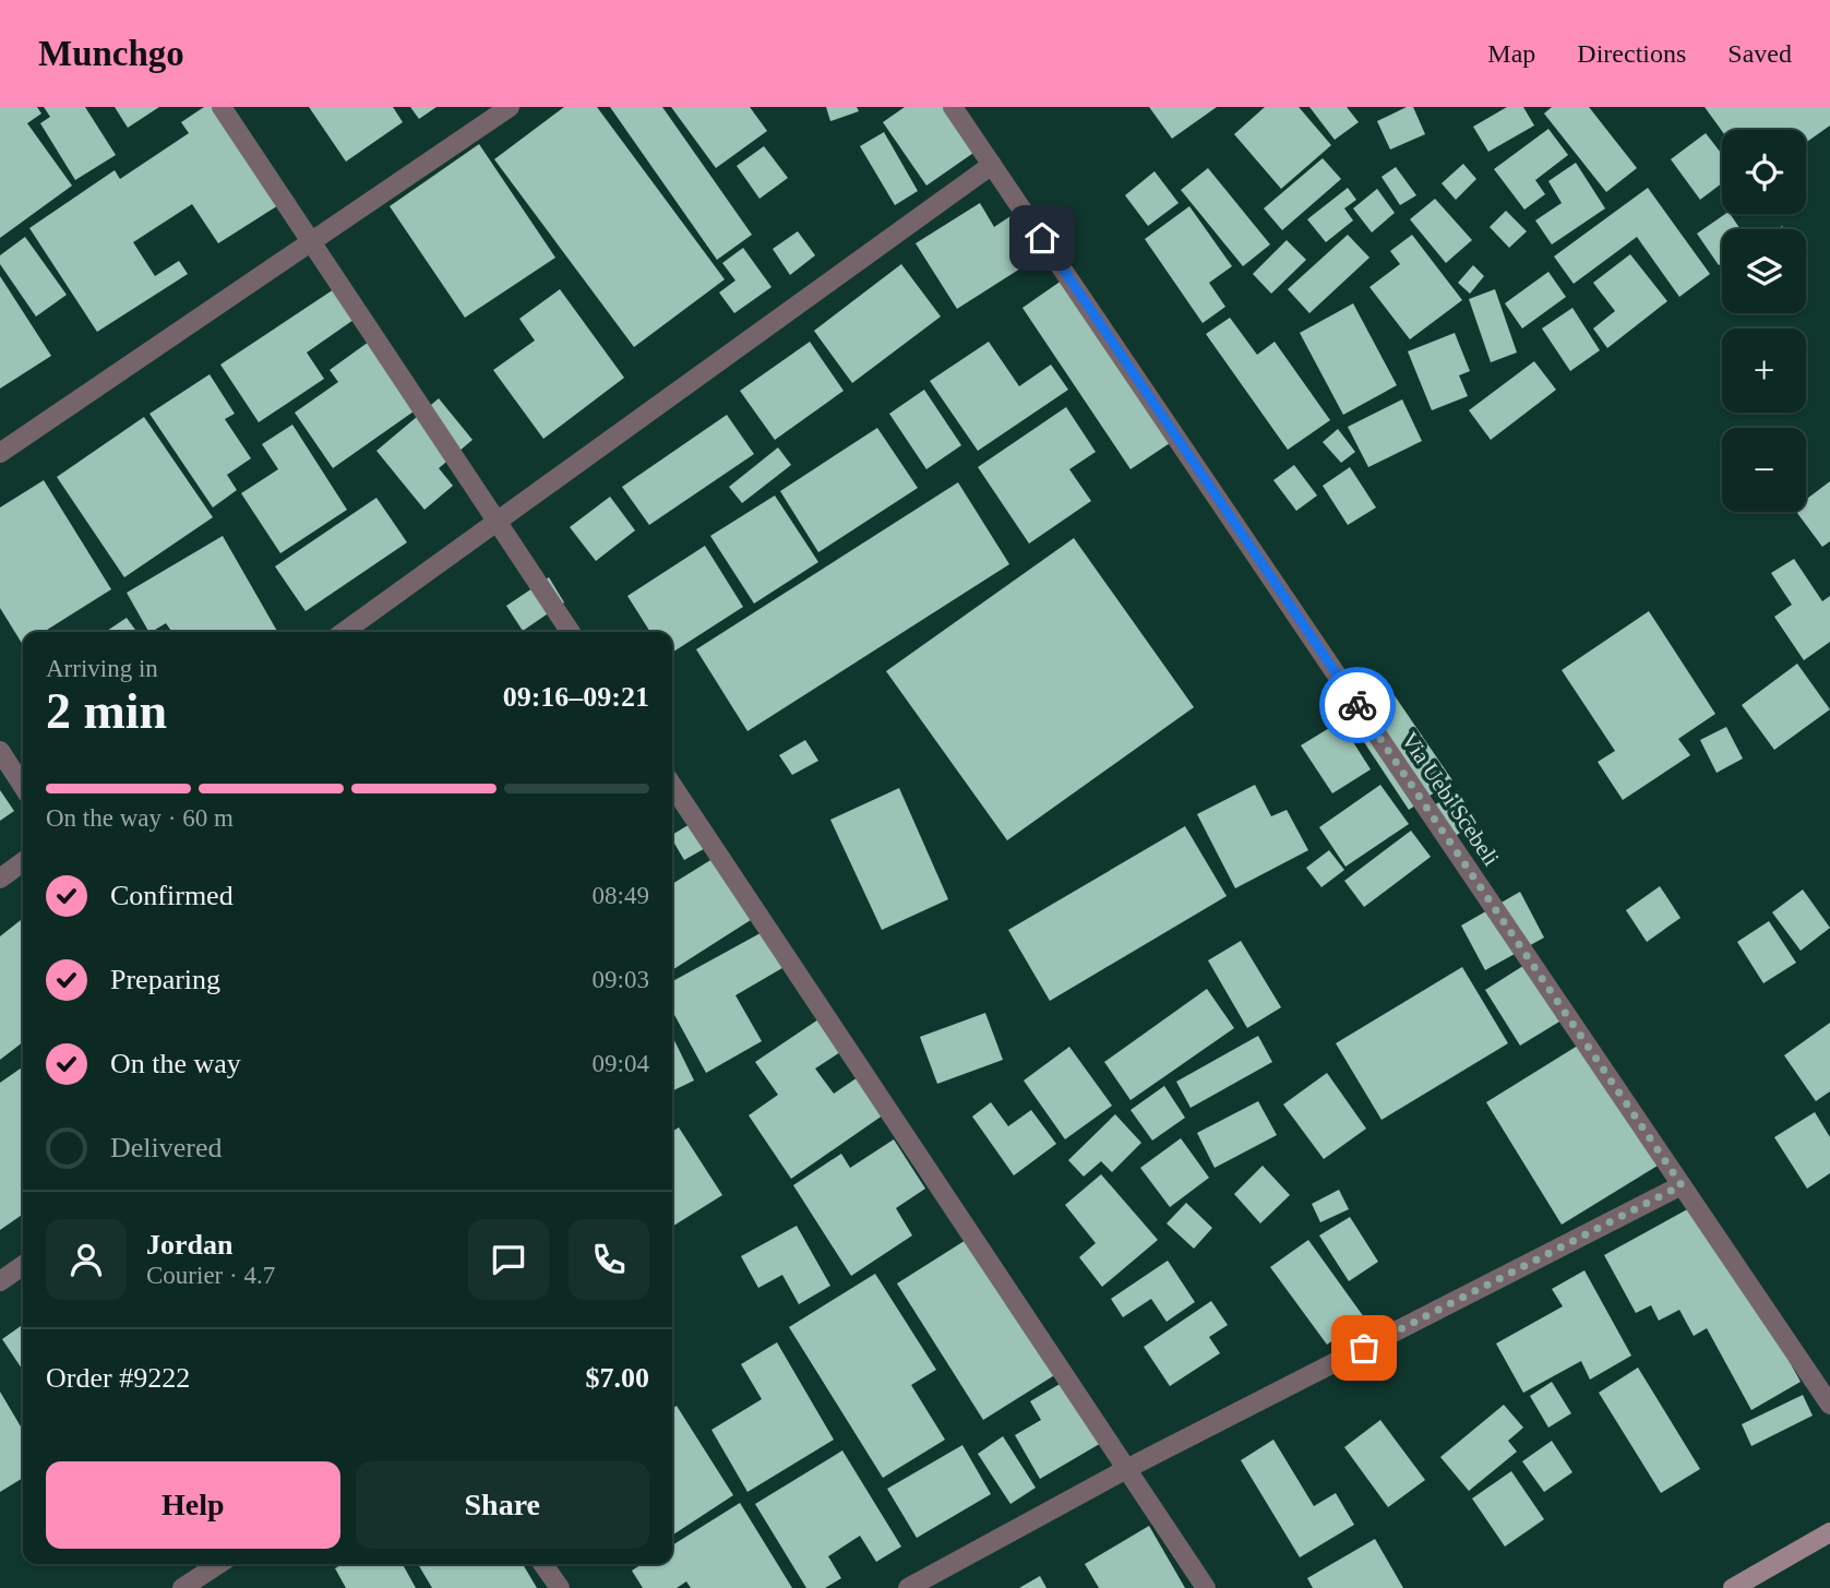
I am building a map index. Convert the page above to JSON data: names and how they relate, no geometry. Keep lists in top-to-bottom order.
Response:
{
  "streets": {
    "street": ["Via Uebi Scebeli"]
  },
  "page": {
    "header": "Munchgo",
    "nav": ["Map", "Directions", "Saved"],
    "map_buttons": ["+", "−"],
    "heading": ["2 min", "Arriving in", "09:16–09:21"],
    "panel": [
      "Jordan",
      "Courier · 4.7",
      "Order #9222",
      "$7.00"
    ],
    "bar": "On the way · 60 m",
    "list": [
      ["Confirmed", "08:49"],
      ["Preparing", "09:03"],
      ["On the way", "09:04"],
      "Delivered"
    ],
    "buttons": ["Help", "Share"]
  }
}
